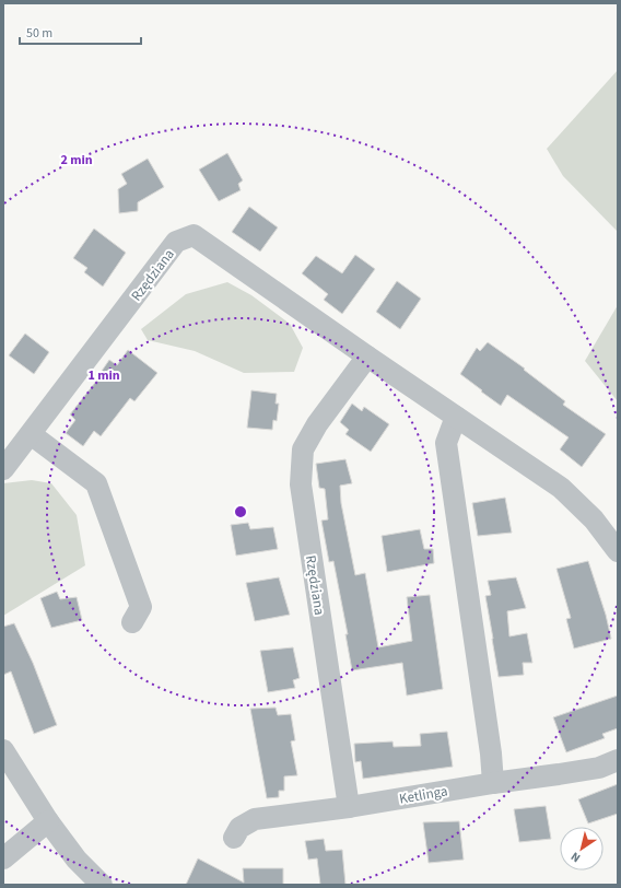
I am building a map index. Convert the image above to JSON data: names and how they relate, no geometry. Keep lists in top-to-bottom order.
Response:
{
  "streets": {
    "street": ["Rzędziana", "Ketlinga"]
  },
  "crossings": [
    ["Rzędziana", "Ketlinga"]
  ],
  "scale_bar": "50 m",
  "north": "bottom left",
  "rings": ["2 min", "1 min"]
}
